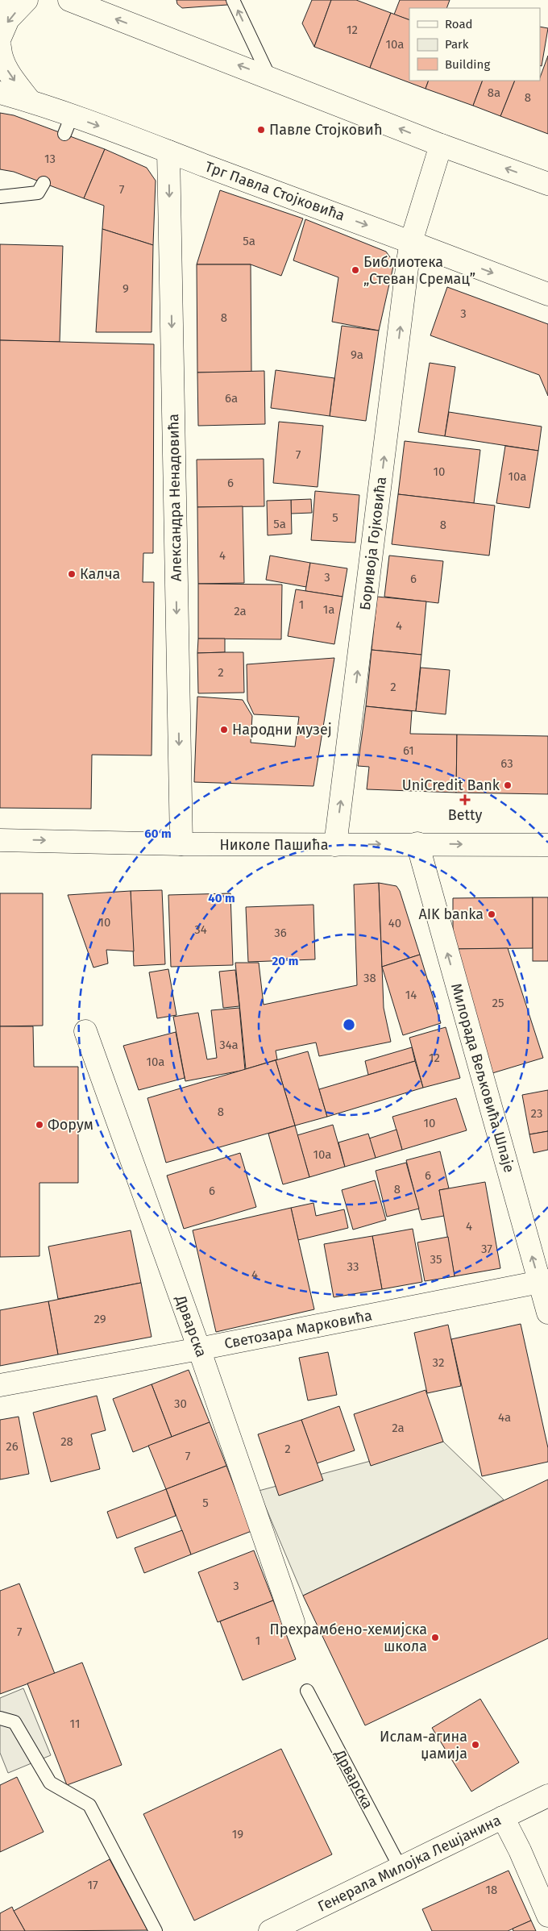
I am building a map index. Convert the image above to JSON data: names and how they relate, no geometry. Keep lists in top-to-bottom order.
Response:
{
  "streets": {
    "street": [
      "Трг Павла Стојковића",
      "Александра Ненадовића",
      "Боривоја Гојковића",
      "Николе Пашића",
      "Милорада Вељковића Шпаје",
      "Дрварска",
      "Светозара Марковића",
      "Генерала Милојка Лешјанина"
    ]
  },
  "crossings": [
    ["Трг Павла Стојковића", "Александра Ненадовића"],
    ["Трг Павла Стојковића", "Боривоја Гојковића"],
    ["Александра Ненадовића", "Николе Пашића"],
    ["Боривоја Гојковића", "Николе Пашића"],
    ["Николе Пашића", "Милорада Вељковића Шпаје"],
    ["Милорада Вељковића Шпаје", "Светозара Марковића"],
    ["Дрварска", "Светозара Марковића"],
    ["Дрварска", "Генерала Милојка Лешјанина"]
  ],
  "one_way": [
    "Александра Ненадовића",
    "Боривоја Гојковића",
    "Николе Пашића",
    "Милорада Вељковића Шпаје"
  ],
  "places": {
    "other": [
      "Павле Стојковић",
      "Библиотека „Стеван Сремац”",
      "Калча",
      "Народни музеј",
      "UniCredit Bank",
      "AIK banka",
      "Форум",
      "Прехрамбено-хемијска школа",
      "Ислам-агина џамија"
    ],
    "health": ["Betty"]
  },
  "house_numbers": [
    "12",
    "10a",
    "8a",
    "8",
    "13",
    "7",
    "5a",
    "9",
    "3",
    "8",
    "9a",
    "6a",
    "7",
    "10",
    "10a",
    "6",
    "5",
    "5a",
    "8",
    "4",
    "3",
    "6",
    "1",
    "1a",
    "2a",
    "4",
    "2",
    "2",
    "61",
    "63",
    "10",
    "40",
    "34",
    "36",
    "38",
    "14",
    "25",
    "34a",
    "12",
    "10a",
    "8",
    "23",
    "10",
    "10a",
    "6",
    "8",
    "6",
    "4",
    "37",
    "35",
    "33",
    "4",
    "29",
    "32",
    "30",
    "4a",
    "2a",
    "28",
    "26",
    "2",
    "7",
    "5",
    "3",
    "7",
    "1",
    "11",
    "19",
    "17",
    "18"
  ],
  "legend": ["Road", "Park", "Building"],
  "rings": ["60 m", "40 m", "20 m"]
}
